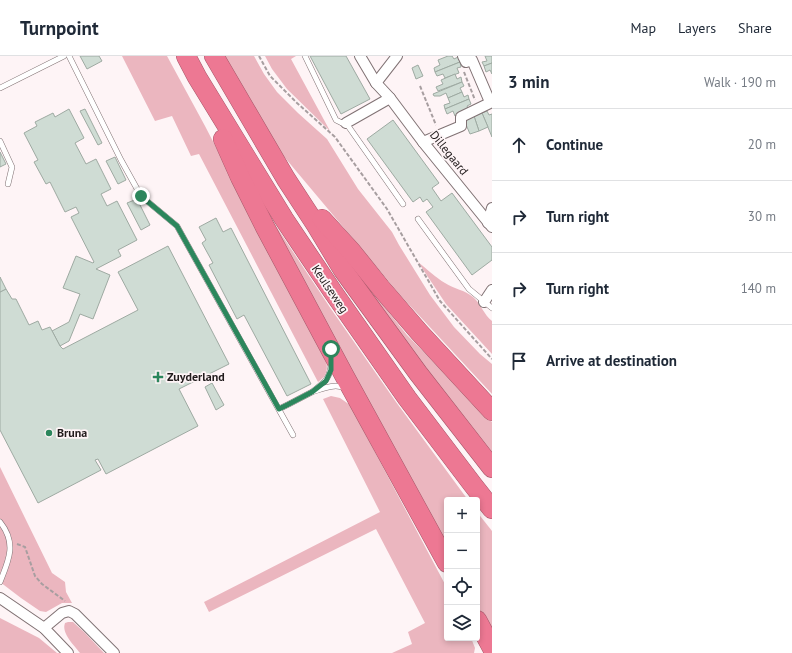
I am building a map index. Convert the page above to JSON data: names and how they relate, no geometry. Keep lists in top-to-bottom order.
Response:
{
  "streets": {
    "highway": ["Keulseweg"],
    "street": ["Dillegaard"]
  },
  "places": {
    "health": ["Zuyderland"],
    "other": ["Bruna"]
  },
  "page": {
    "header": "Turnpoint",
    "nav": ["Map", "Layers", "Share"],
    "heading": ["3 min", "Walk · 190 m"],
    "list": [
      ["Continue", "20 m"],
      ["Turn right", "30 m"],
      ["Turn right", "140 m"],
      "Arrive at destination"
    ],
    "map_buttons": ["+", "−"]
  }
}
